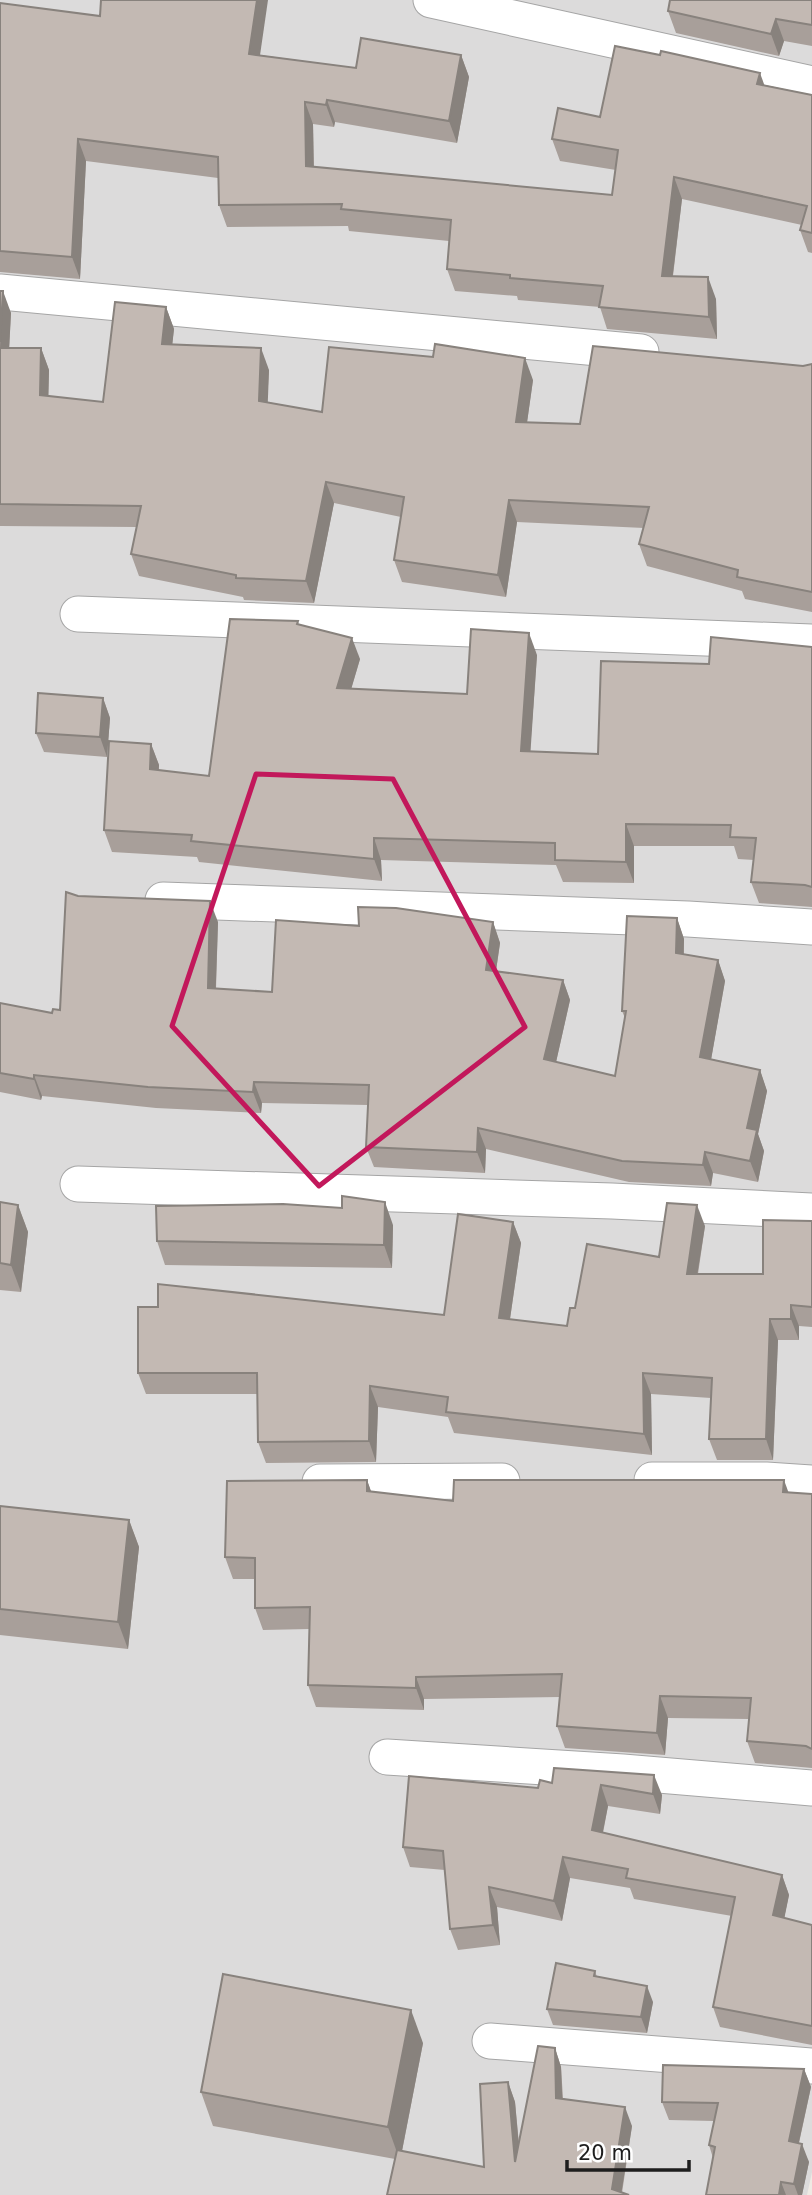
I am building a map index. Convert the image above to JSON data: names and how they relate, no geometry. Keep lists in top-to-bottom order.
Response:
{
  "scale_bar": "20 m"
}
